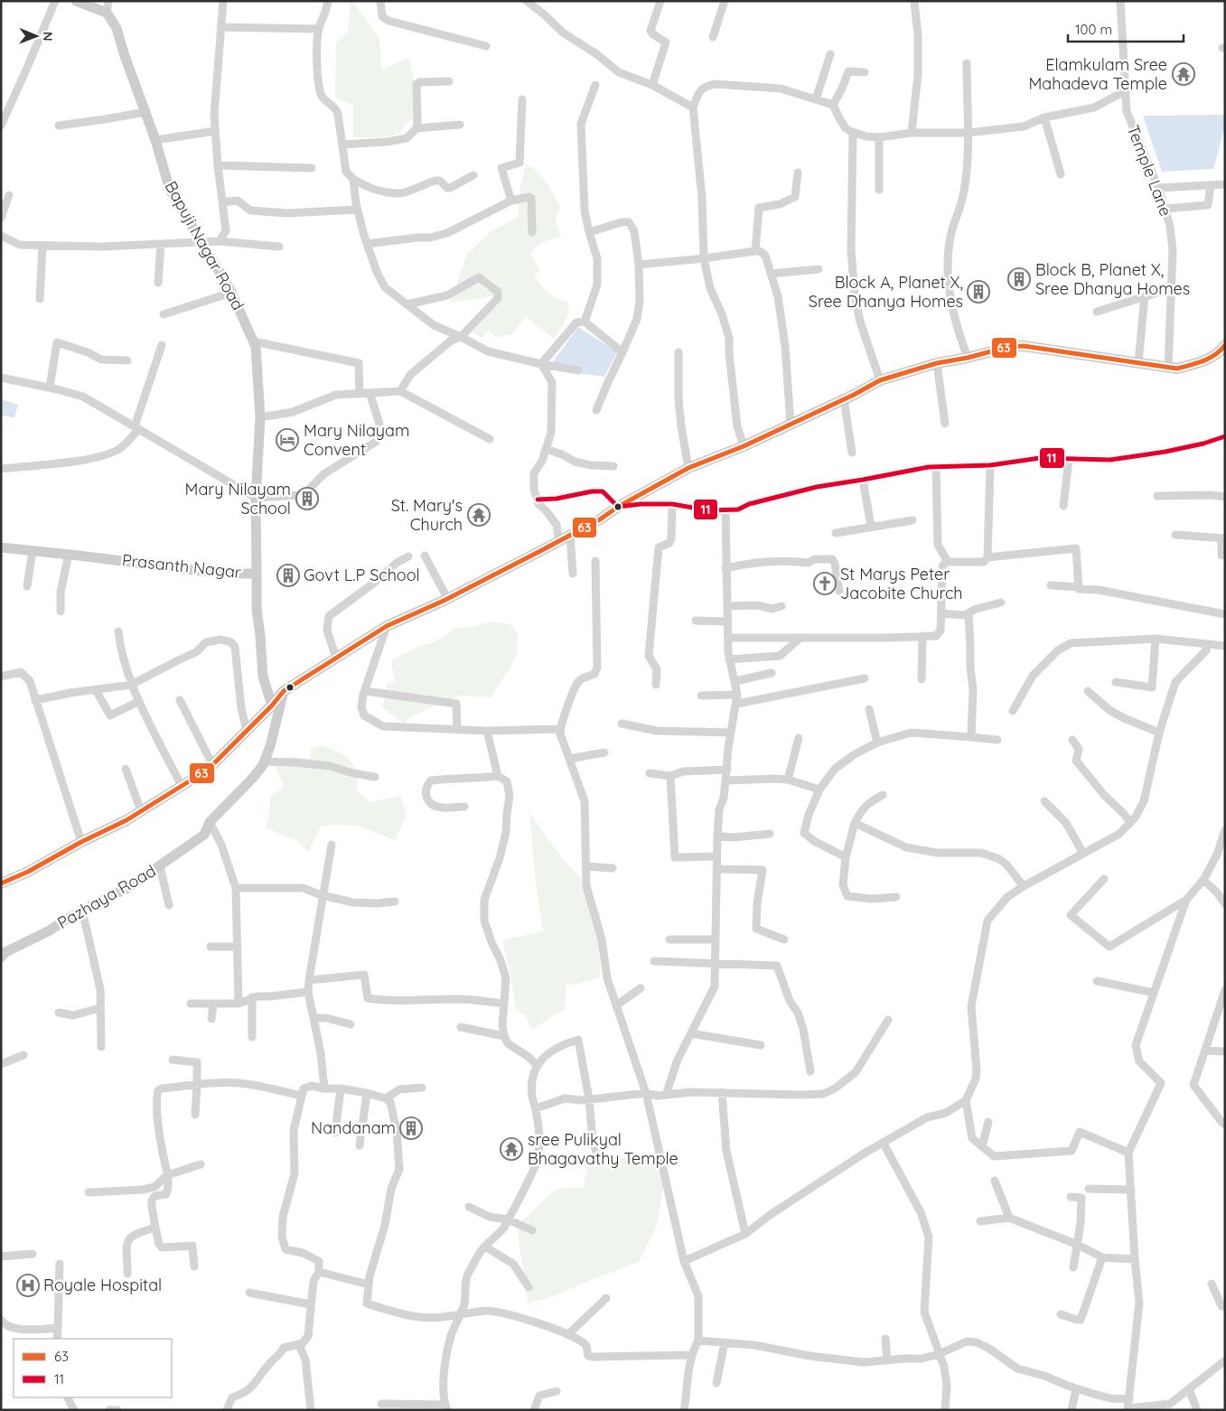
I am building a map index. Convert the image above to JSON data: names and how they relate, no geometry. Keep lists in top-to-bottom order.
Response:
{
  "streets": {
    "street": [
      "Temple Lane",
      "Bapuji Nagar Road",
      "Prasanth Nagar",
      "Pazhaya Road"
    ]
  },
  "crossings": [
    ["Bapuji Nagar Road", "Prasanth Nagar"]
  ],
  "places": {
    "temple": ["Elamkulam Sree Mahadeva Temple", "St. Mary's Church", "sree Pulikyal Bhagavathy Temple"],
    "building": [
      "Block B, Planet X, Sree Dhanya Homes",
      "Block A, Planet X, Sree Dhanya Homes",
      "Mary Nilayam School",
      "Govt L.P School",
      "Nandanam"
    ],
    "hotel": ["Mary Nilayam Convent"],
    "church": ["St Marys Peter Jacobite Church"],
    "hospital": ["Royale Hospital"]
  },
  "lines": ["transit line 63", "transit line 11"],
  "legend": ["63", "11"],
  "scale_bar": "100 m",
  "north": "right"
}
